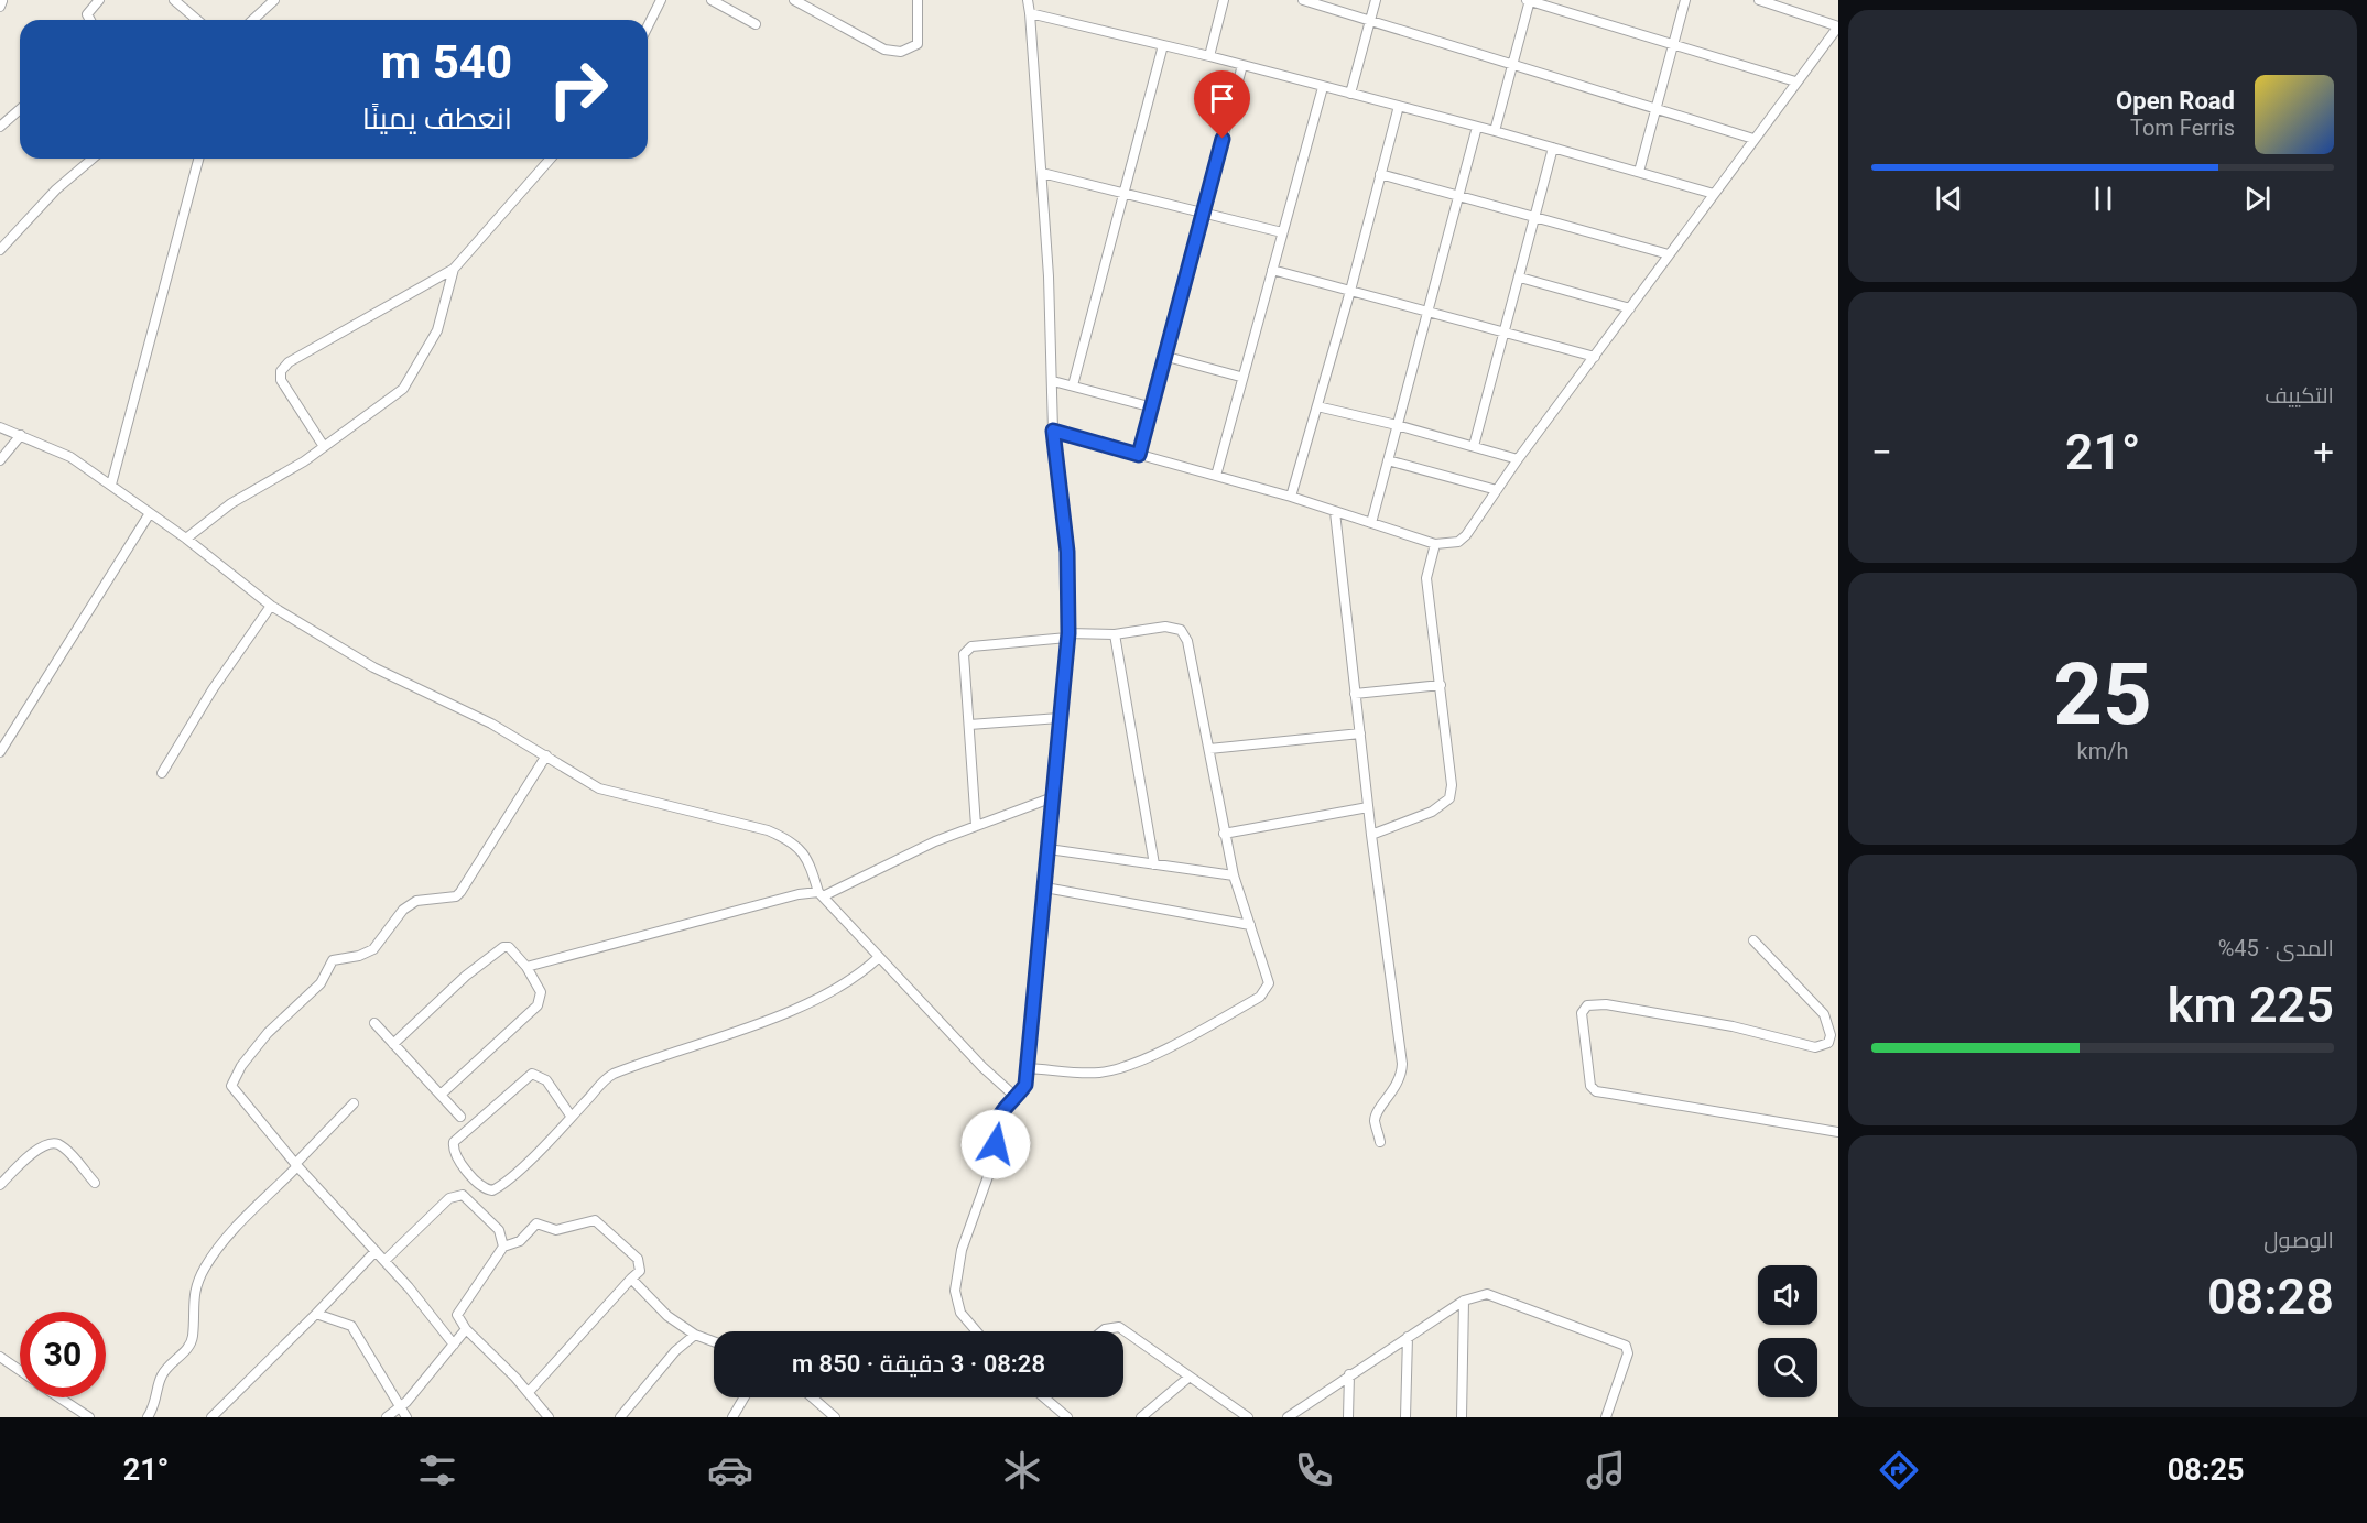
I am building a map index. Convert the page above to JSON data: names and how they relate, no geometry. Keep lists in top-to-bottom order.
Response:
{
  "page": {
    "turn": ["540 m", "انعطف يمينًا"],
    "song": ["Open Road", "Tom Ferris"],
    "tile": [
      "التكييف",
      ["25", "km/h"],
      ["المدى · 45%", "225 km"],
      ["الوصول", "08:28"]
    ],
    "heat": ["−", "21°", "+"],
    "limit": "30",
    "trip": "08:28 · 3 دقيقة · 850 m",
    "tabs": ["08:25", "21°"]
  }
}
